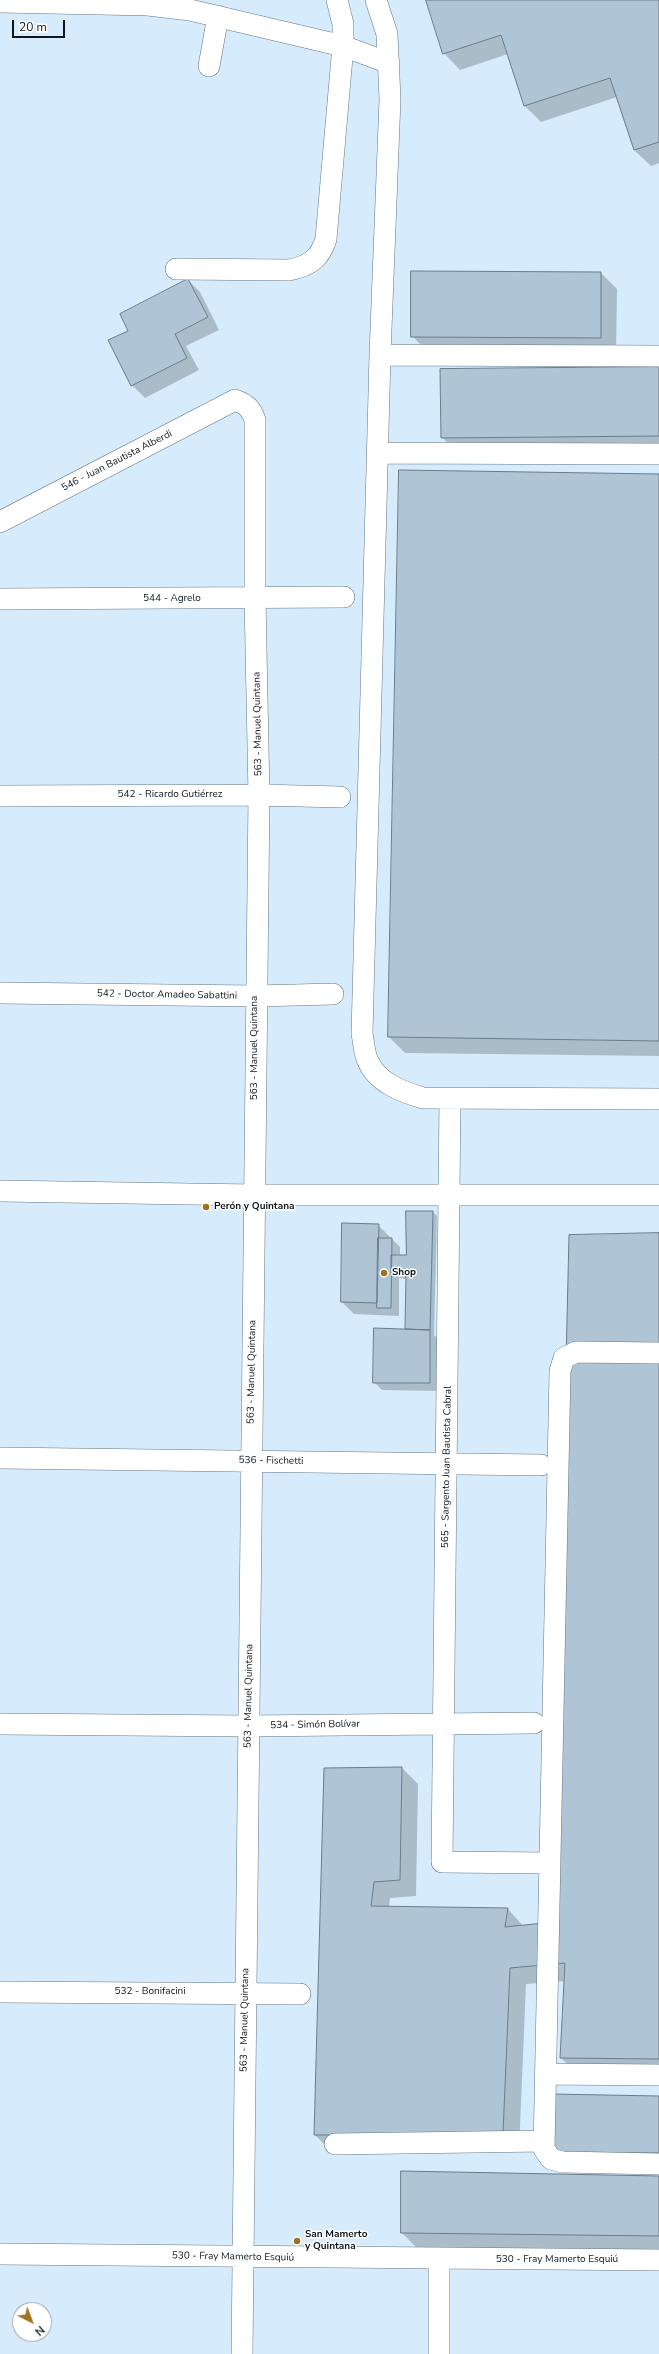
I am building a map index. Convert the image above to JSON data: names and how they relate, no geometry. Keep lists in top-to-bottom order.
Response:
{
  "streets": {
    "street": [
      "546 - Juan Bautista Alberdi",
      "544 - Agrelo",
      "563 - Manuel Quintana",
      "542 - Ricardo Gutiérrez",
      "542 - Doctor Amadeo Sabattini",
      "536 - Fischetti",
      "565 - Sargento Juan Bautista Cabral",
      "534 - Simón Bolívar",
      "532 - Bonifacini",
      "530 - Fray Mamerto Esquiú"
    ]
  },
  "crossings": [
    ["546 - Juan Bautista Alberdi", "563 - Manuel Quintana"],
    ["544 - Agrelo", "563 - Manuel Quintana"],
    ["563 - Manuel Quintana", "542 - Ricardo Gutiérrez"],
    ["563 - Manuel Quintana", "542 - Doctor Amadeo Sabattini"],
    ["563 - Manuel Quintana", "536 - Fischetti"],
    ["563 - Manuel Quintana", "534 - Simón Bolívar"],
    ["563 - Manuel Quintana", "532 - Bonifacini"],
    ["563 - Manuel Quintana", "530 - Fray Mamerto Esquiú"],
    ["536 - Fischetti", "565 - Sargento Juan Bautista Cabral"],
    ["565 - Sargento Juan Bautista Cabral", "534 - Simón Bolívar"]
  ],
  "places": ["Perón y Quintana", "Shop", "San Mamerto y Quintana"],
  "scale_bar": "20 m",
  "north": "bottom right"
}
